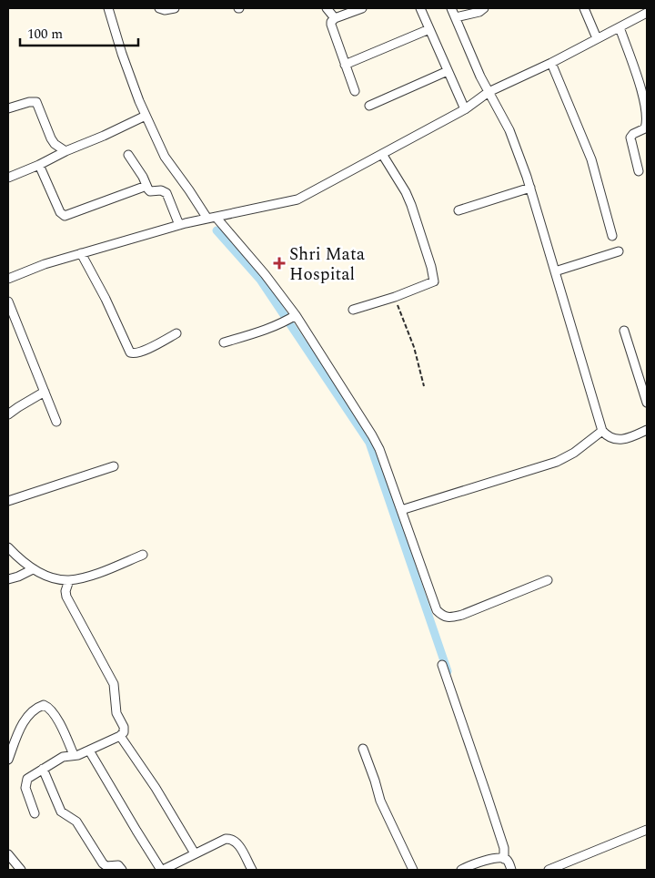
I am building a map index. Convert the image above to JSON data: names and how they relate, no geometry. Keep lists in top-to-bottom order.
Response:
{
  "places": {
    "health": ["Shri Mata Hospital"]
  },
  "scale_bar": "100 m"
}
